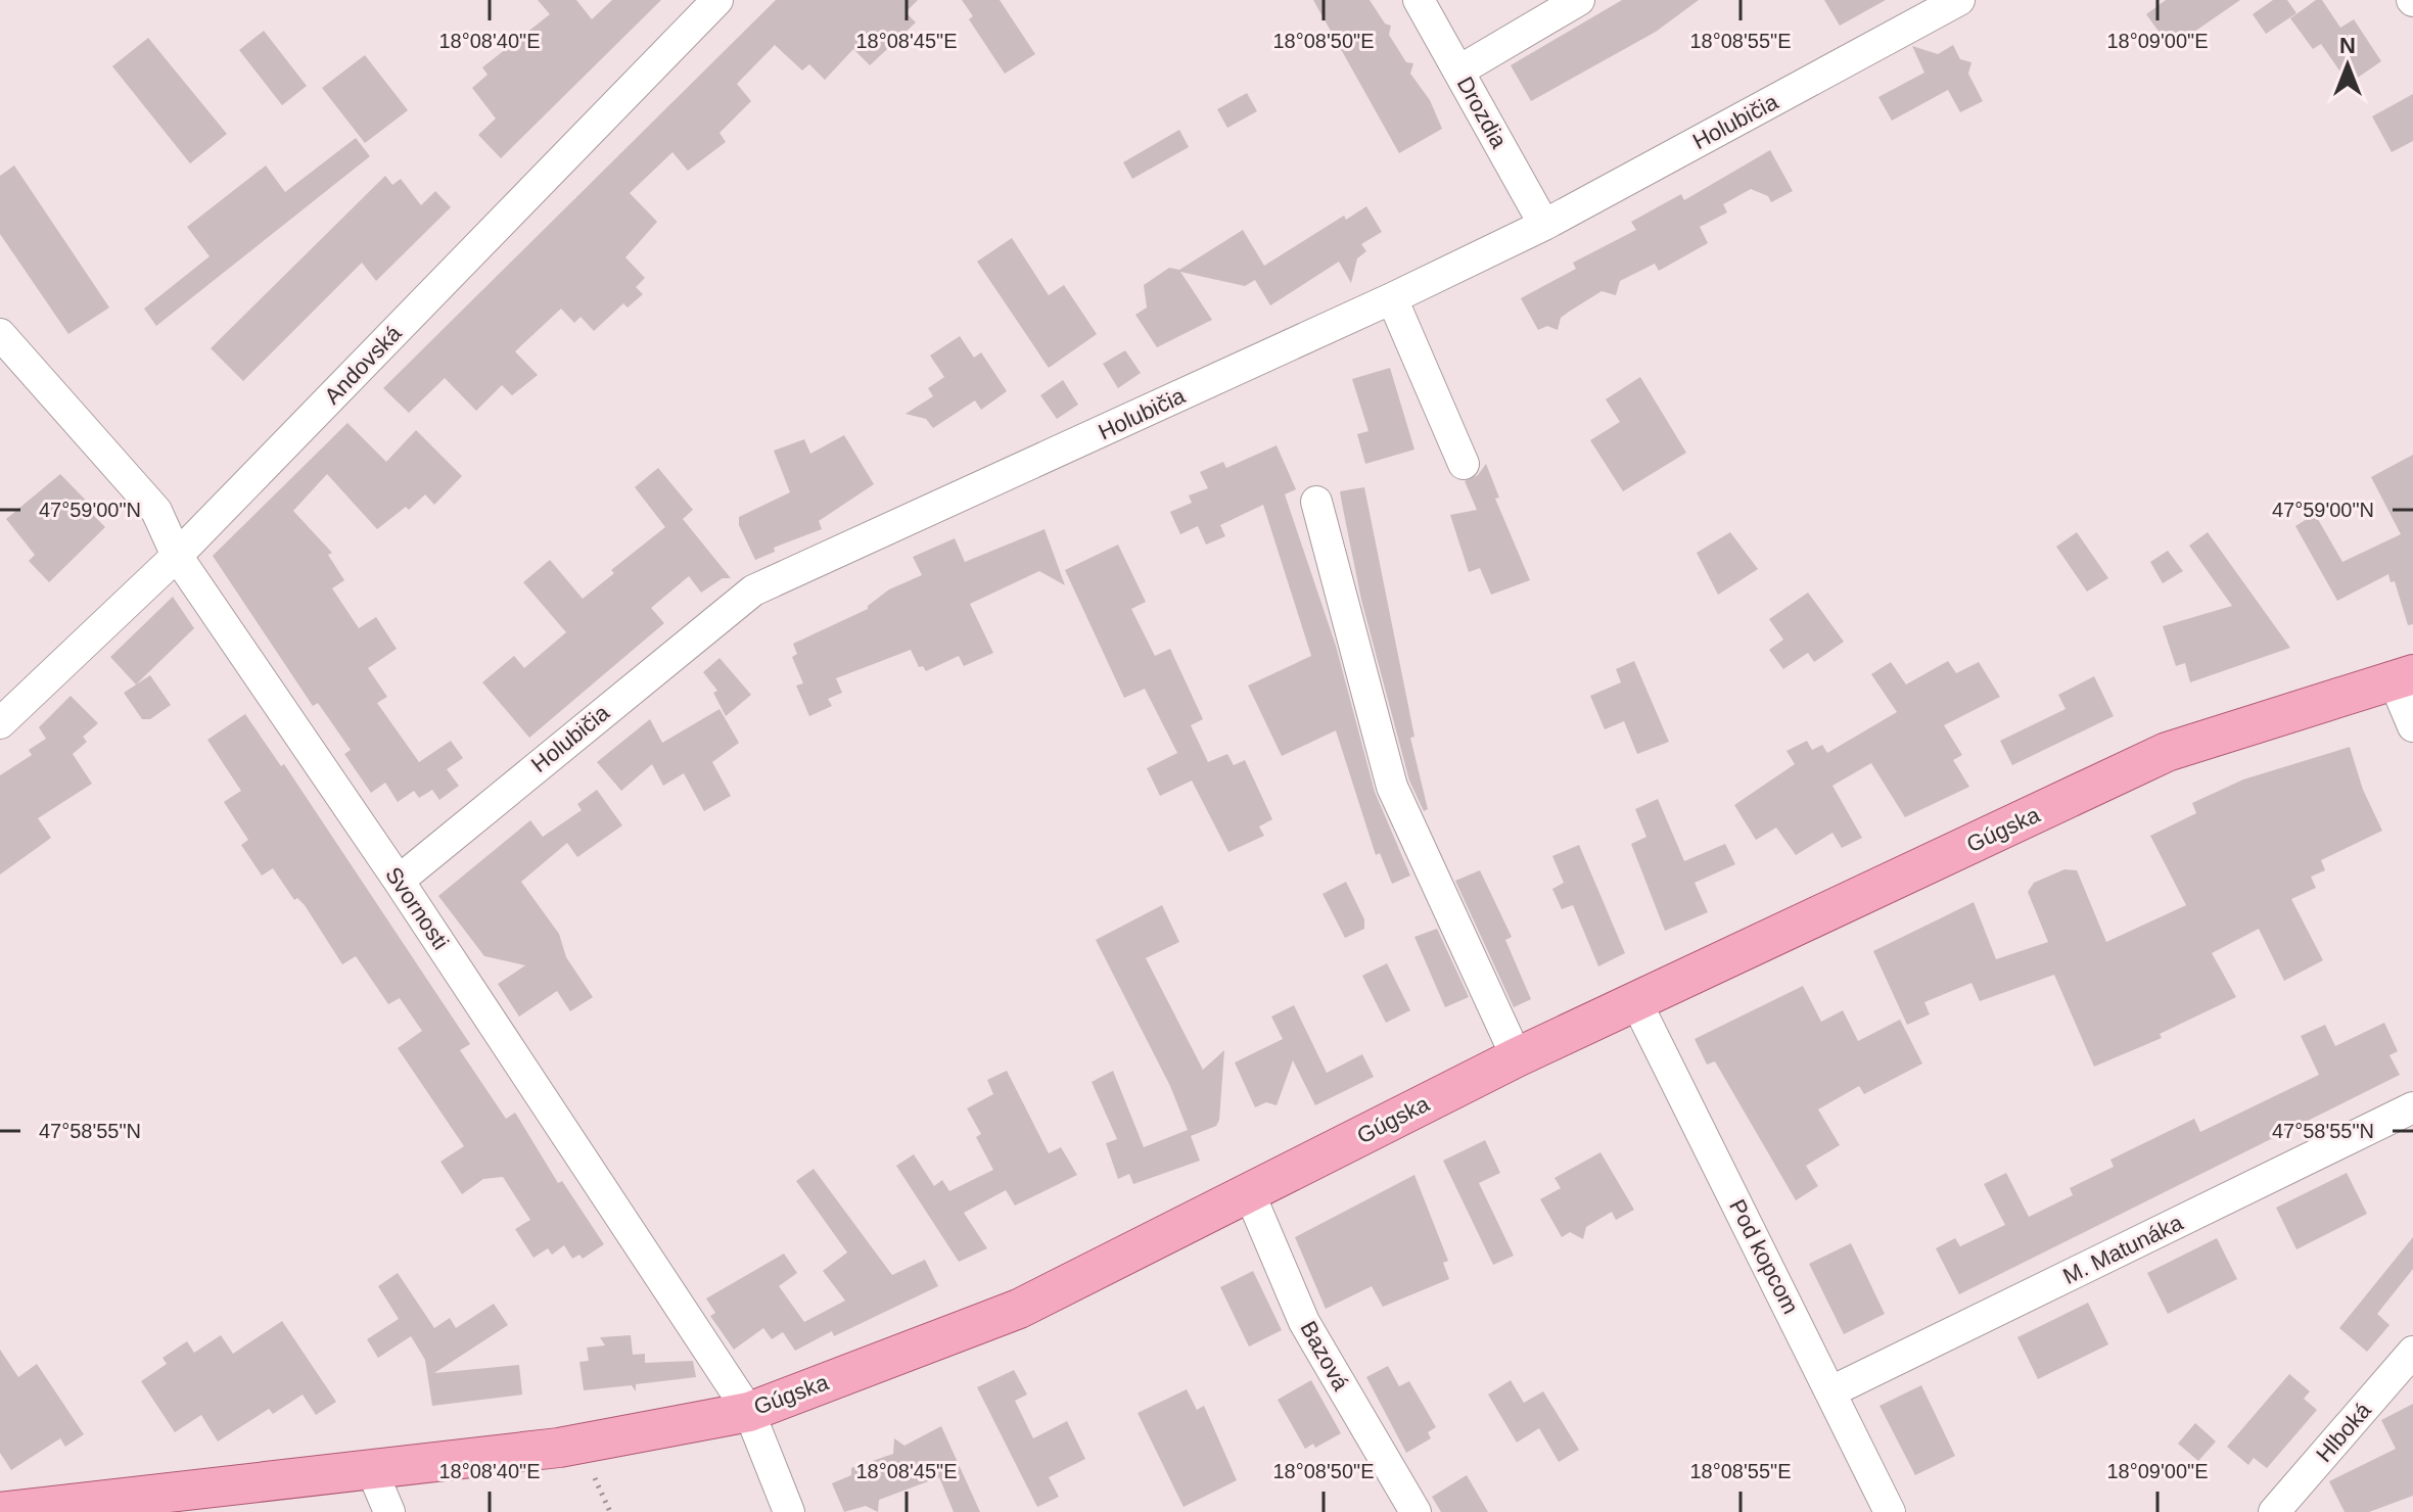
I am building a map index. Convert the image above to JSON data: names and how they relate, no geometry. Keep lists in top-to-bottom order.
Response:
{
  "streets": {
    "main road": ["Gúgska"],
    "street": [
      "Drozdia",
      "Holubičia",
      "Andovská",
      "Svornosti",
      "M. Matunáka",
      "Pod kopcom",
      "Bazová",
      "Hlboká"
    ]
  },
  "crossings": [
    ["Drozdia", "Holubičia"],
    ["Holubičia", "Svornosti"],
    ["Andovská", "Svornosti"],
    ["Gúgska", "Svornosti"],
    ["Gúgska", "Pod kopcom"],
    ["Gúgska", "Bazová"],
    ["M. Matunáka", "Pod kopcom"]
  ],
  "north": "top",
  "coordinates": [
    "18°08'40\"E",
    "18°08'45\"E",
    "18°08'50\"E",
    "18°08'55\"E",
    "18°09'00\"E",
    "47°59'00\"N",
    "47°58'55\"N"
  ]
}
